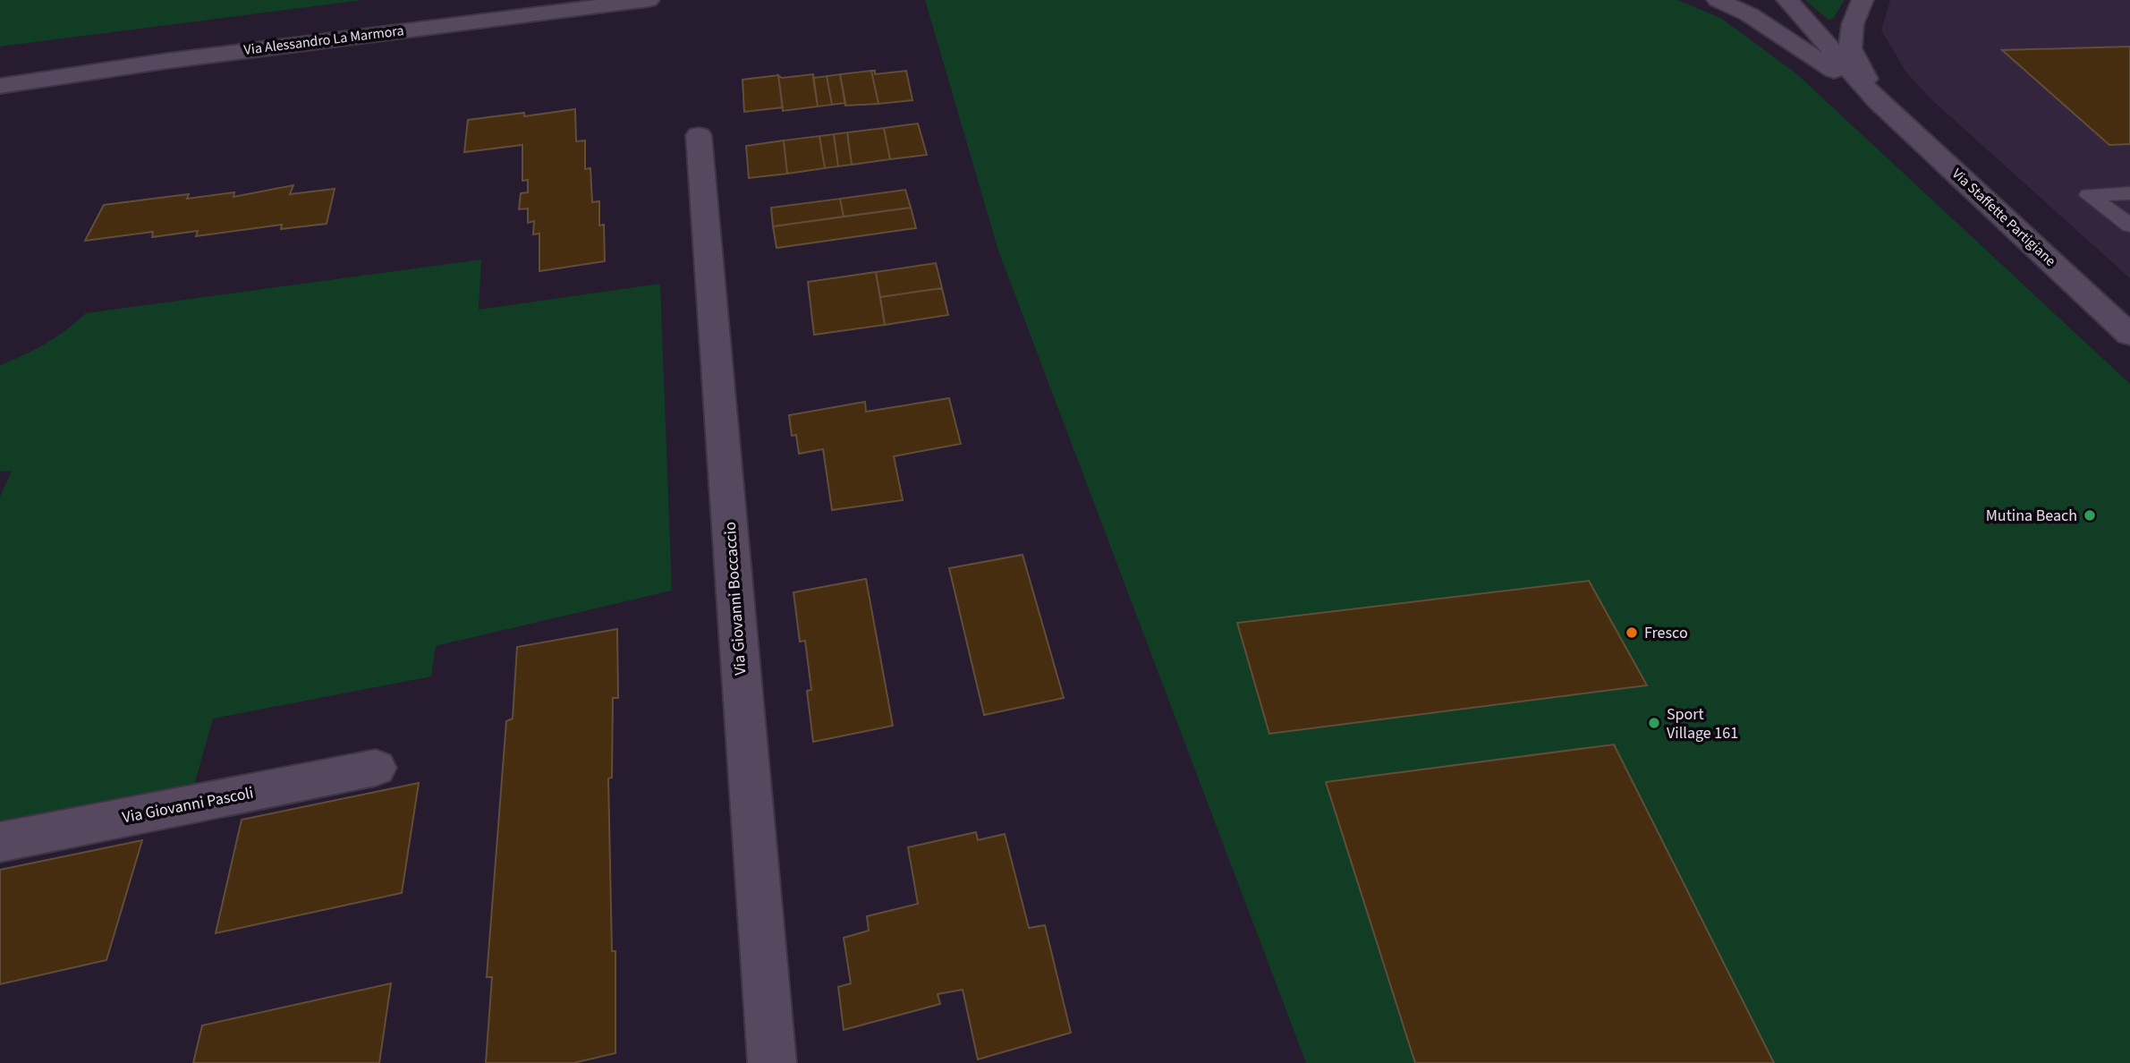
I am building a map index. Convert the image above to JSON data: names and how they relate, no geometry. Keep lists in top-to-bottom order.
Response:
{
  "streets": {
    "street": [
      "Via Alessandro La Marmora",
      "Via Staffette Partigiane",
      "Via Giovanni Boccaccio",
      "Via Giovanni Pascoli"
    ]
  },
  "places": ["Mutina Beach", "Fresco", "Sport Village 161"]
}
